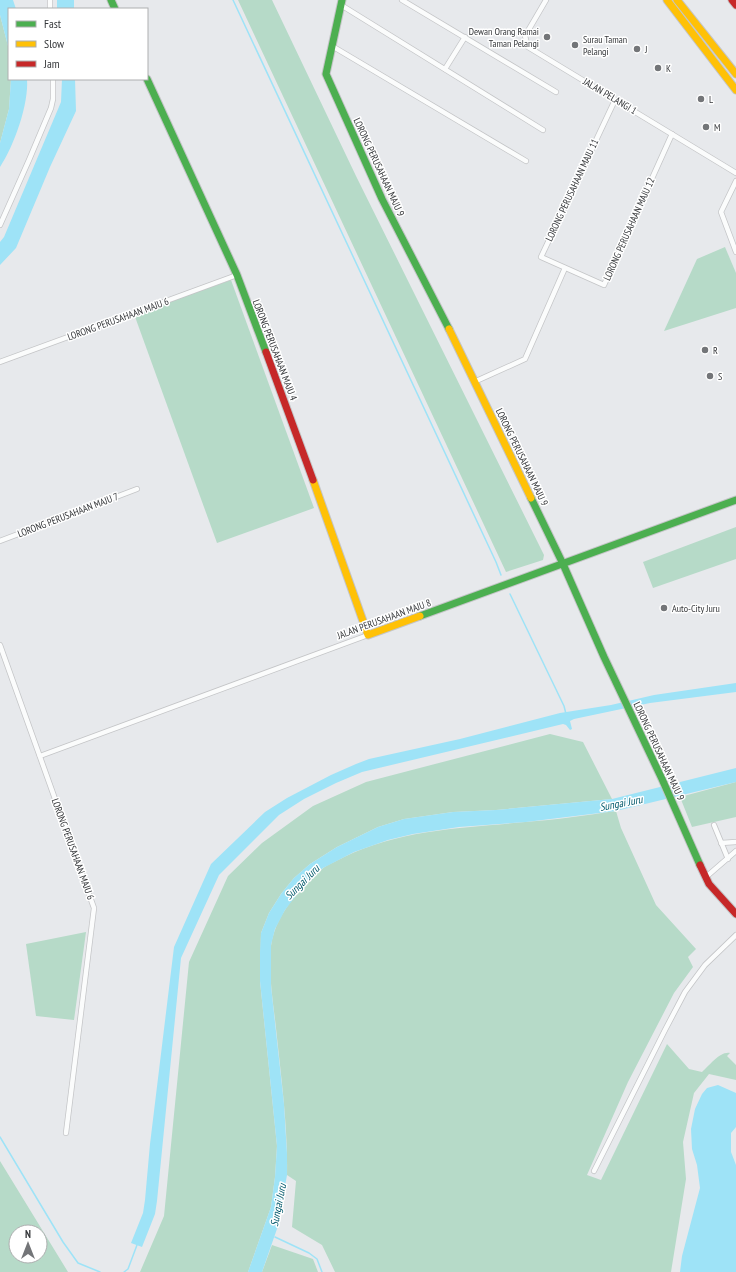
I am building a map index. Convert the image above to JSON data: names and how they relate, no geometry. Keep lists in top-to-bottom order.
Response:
{
  "streets": {
    "main road": ["LORONG PERUSAHAAN MAJU 9", "LORONG PERUSAHAAN MAJU 4", "JALAN PERUSAHAAN MAJU 8"],
    "street": [
      "JALAN PELANGI 1",
      "LORONG PERUSAHAAN MAJU 11",
      "LORONG PERUSAHAAN MAJU 12",
      "LORONG PERUSAHAAN MAJU 6",
      "LORONG PERUSAHAAN MAJU 7"
    ]
  },
  "crossings": [
    ["JALAN PELANGI 1", "LORONG PERUSAHAAN MAJU 11"],
    ["JALAN PELANGI 1", "LORONG PERUSAHAAN MAJU 12"],
    ["LORONG PERUSAHAAN MAJU 9", "JALAN PERUSAHAAN MAJU 8"],
    ["LORONG PERUSAHAAN MAJU 11", "LORONG PERUSAHAAN MAJU 12"],
    ["LORONG PERUSAHAAN MAJU 6", "LORONG PERUSAHAAN MAJU 4"],
    ["LORONG PERUSAHAAN MAJU 6", "JALAN PERUSAHAAN MAJU 8"],
    ["LORONG PERUSAHAAN MAJU 4", "JALAN PERUSAHAAN MAJU 8"]
  ],
  "water": ["Sungai Juru"],
  "places": [
    "Dewan Orang Ramai Taman Pelangi",
    "Surau Taman Pelangi",
    "J",
    "K",
    "L",
    "M",
    "R",
    "S",
    "Auto-City Juru"
  ],
  "legend": ["Fast", "Slow", "Jam"],
  "north": "top"
}
